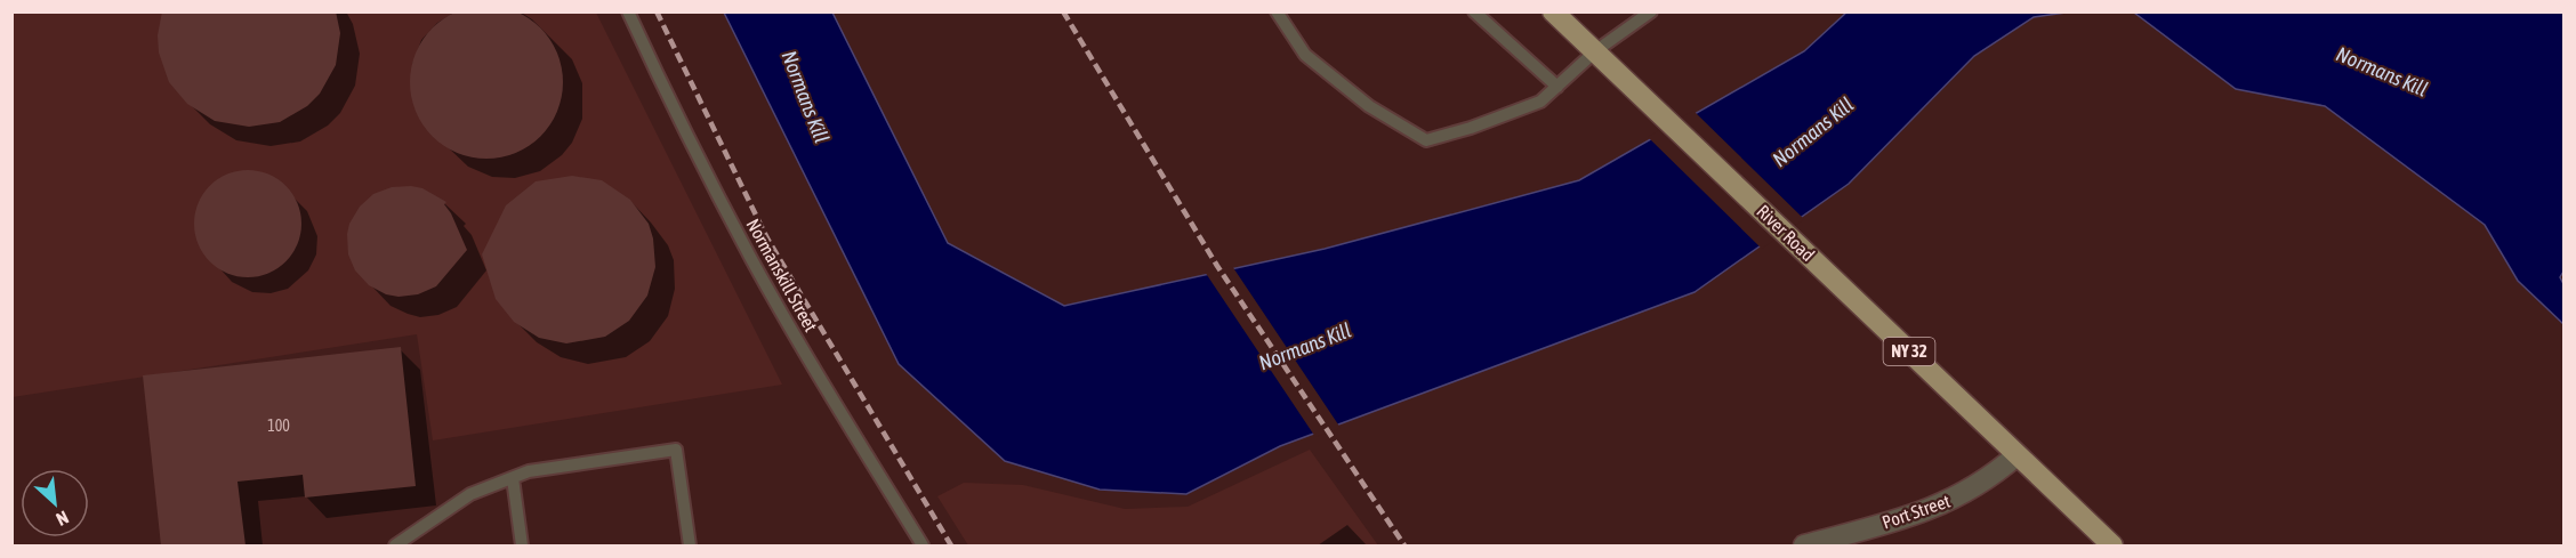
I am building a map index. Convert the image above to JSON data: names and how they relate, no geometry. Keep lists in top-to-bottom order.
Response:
{
  "streets": {
    "main road": ["River Road", "NY 32"],
    "street": ["Port Street"],
    "lane": ["Normanskill Street"]
  },
  "crossings": [
    ["River Road", "NY 32"],
    ["River Road", "Port Street"],
    ["NY 32", "Port Street"]
  ],
  "water": ["Normans Kill"],
  "house_numbers": ["100"],
  "north": "bottom right"
}
